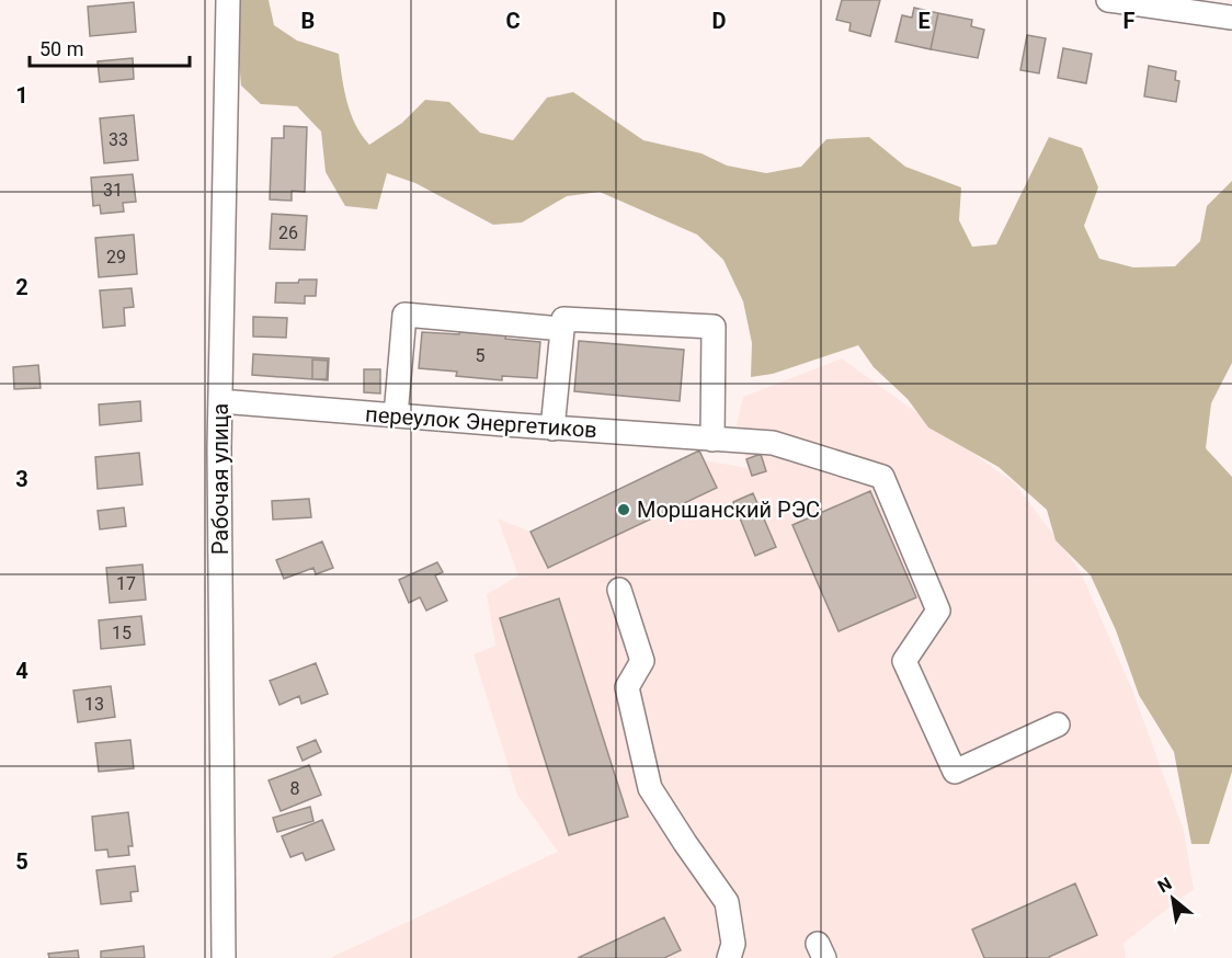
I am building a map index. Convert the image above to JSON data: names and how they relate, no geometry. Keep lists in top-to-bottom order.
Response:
{
  "streets": {
    "street": ["переулок Энергетиков", "Рабочая улица"]
  },
  "crossings": [
    ["переулок Энергетиков", "Рабочая улица"]
  ],
  "places": ["Моршанский РЭС"],
  "house_numbers": [
    "33",
    "31",
    "26",
    "29",
    "5",
    "17",
    "15",
    "13",
    "8"
  ],
  "scale_bar": "50 m",
  "north": "top left",
  "grid": {
    "columns": [
      "B",
      "C",
      "D",
      "E",
      "F"
    ],
    "rows": [
      "1",
      "2",
      "3",
      "4",
      "5"
    ]
  }
}
